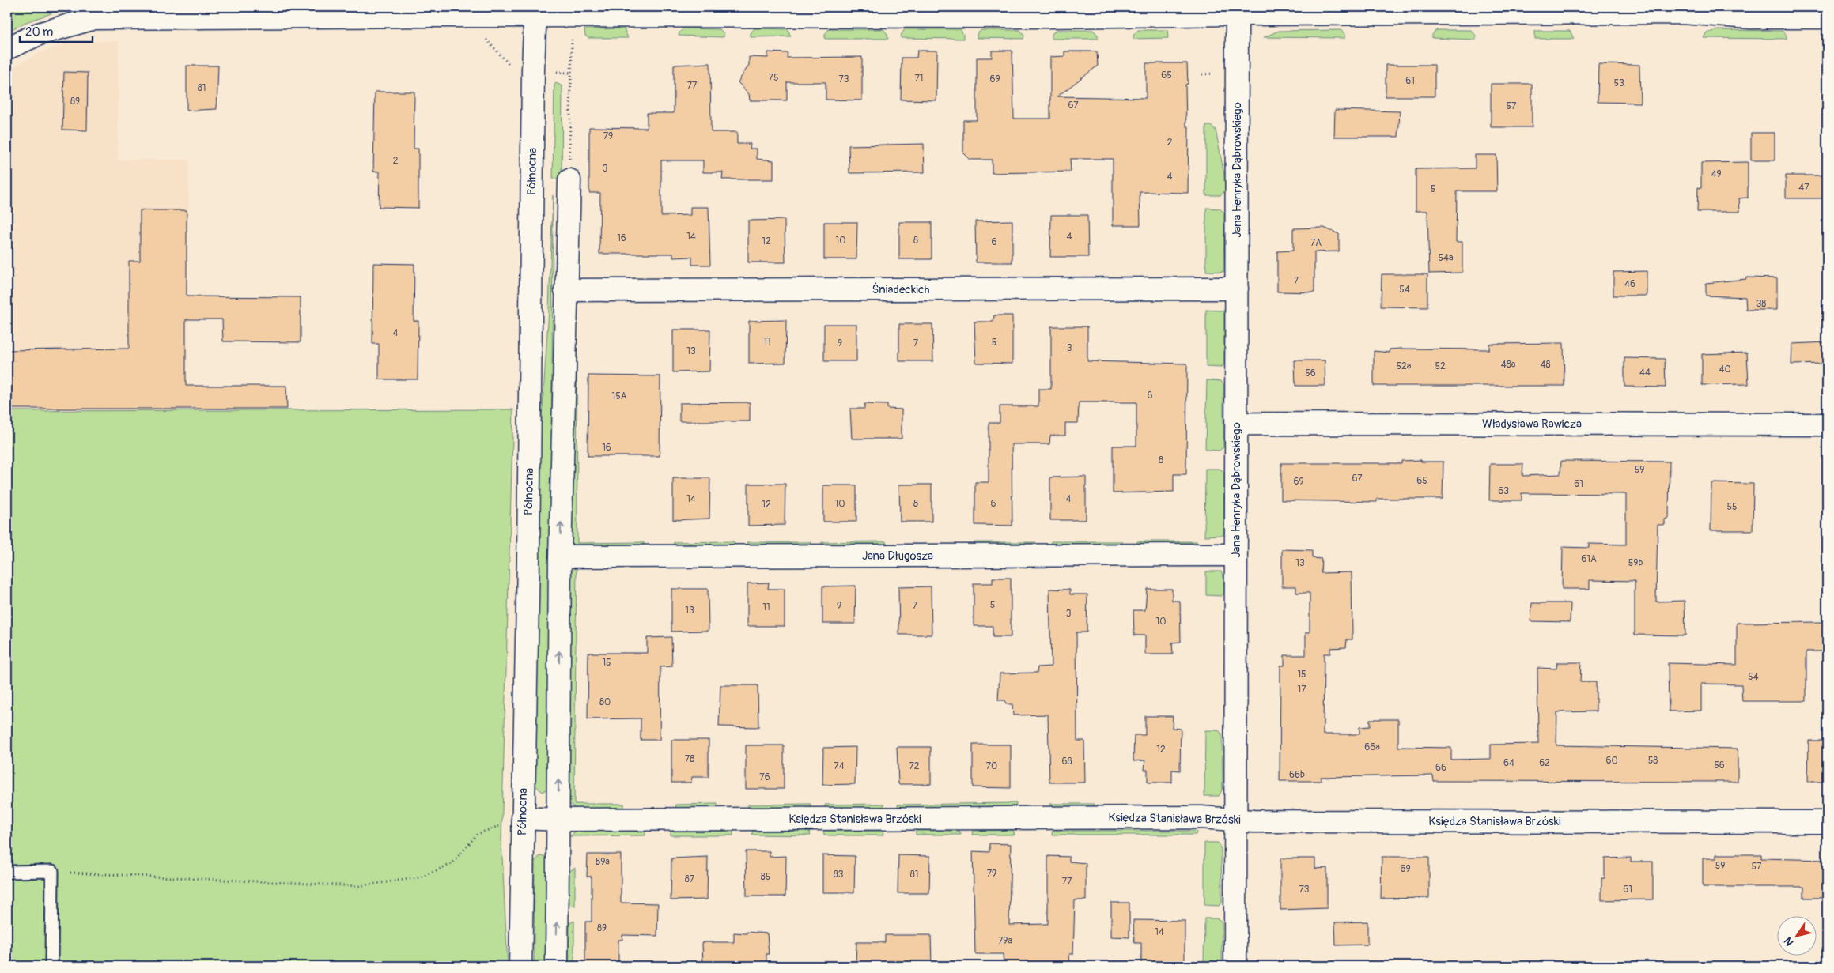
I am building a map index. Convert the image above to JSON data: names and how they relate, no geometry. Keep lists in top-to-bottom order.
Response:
{
  "streets": {
    "street": [
      "Jana Henryka Dąbrowskiego",
      "Północna",
      "Śniadeckich",
      "Władysława Rawicza",
      "Jana Długosza",
      "Księdza Stanisława Brzóski"
    ]
  },
  "crossings": [
    ["Jana Henryka Dąbrowskiego", "Śniadeckich"],
    ["Jana Henryka Dąbrowskiego", "Władysława Rawicza"],
    ["Jana Henryka Dąbrowskiego", "Jana Długosza"],
    ["Jana Henryka Dąbrowskiego", "Księdza Stanisława Brzóski"],
    ["Północna", "Księdza Stanisława Brzóski"]
  ],
  "house_numbers": [
    "65",
    "75",
    "71",
    "73",
    "69",
    "61",
    "53",
    "77",
    "81",
    "89",
    "67",
    "57",
    "79",
    "2",
    "2",
    "3",
    "49",
    "4",
    "47",
    "5",
    "14",
    "4",
    "16",
    "10",
    "8",
    "12",
    "6",
    "7A",
    "54a",
    "7",
    "46",
    "54",
    "38",
    "4",
    "11",
    "5",
    "9",
    "7",
    "3",
    "13",
    "48a",
    "48",
    "52a",
    "52",
    "40",
    "44",
    "56",
    "6",
    "15A",
    "16",
    "8",
    "59",
    "67",
    "65",
    "69",
    "61",
    "63",
    "14",
    "4",
    "10",
    "8",
    "6",
    "12",
    "55",
    "61A",
    "13",
    "59b",
    "5",
    "9",
    "7",
    "11",
    "13",
    "3",
    "10",
    "15",
    "15",
    "54",
    "17",
    "80",
    "66a",
    "12",
    "78",
    "60",
    "58",
    "68",
    "64",
    "62",
    "56",
    "74",
    "72",
    "70",
    "66",
    "66b",
    "76",
    "89a",
    "59",
    "57",
    "69",
    "79",
    "83",
    "81",
    "85",
    "87",
    "77",
    "73",
    "61",
    "89",
    "14",
    "79a"
  ],
  "scale_bar": "20 m",
  "north": "bottom left"
}
